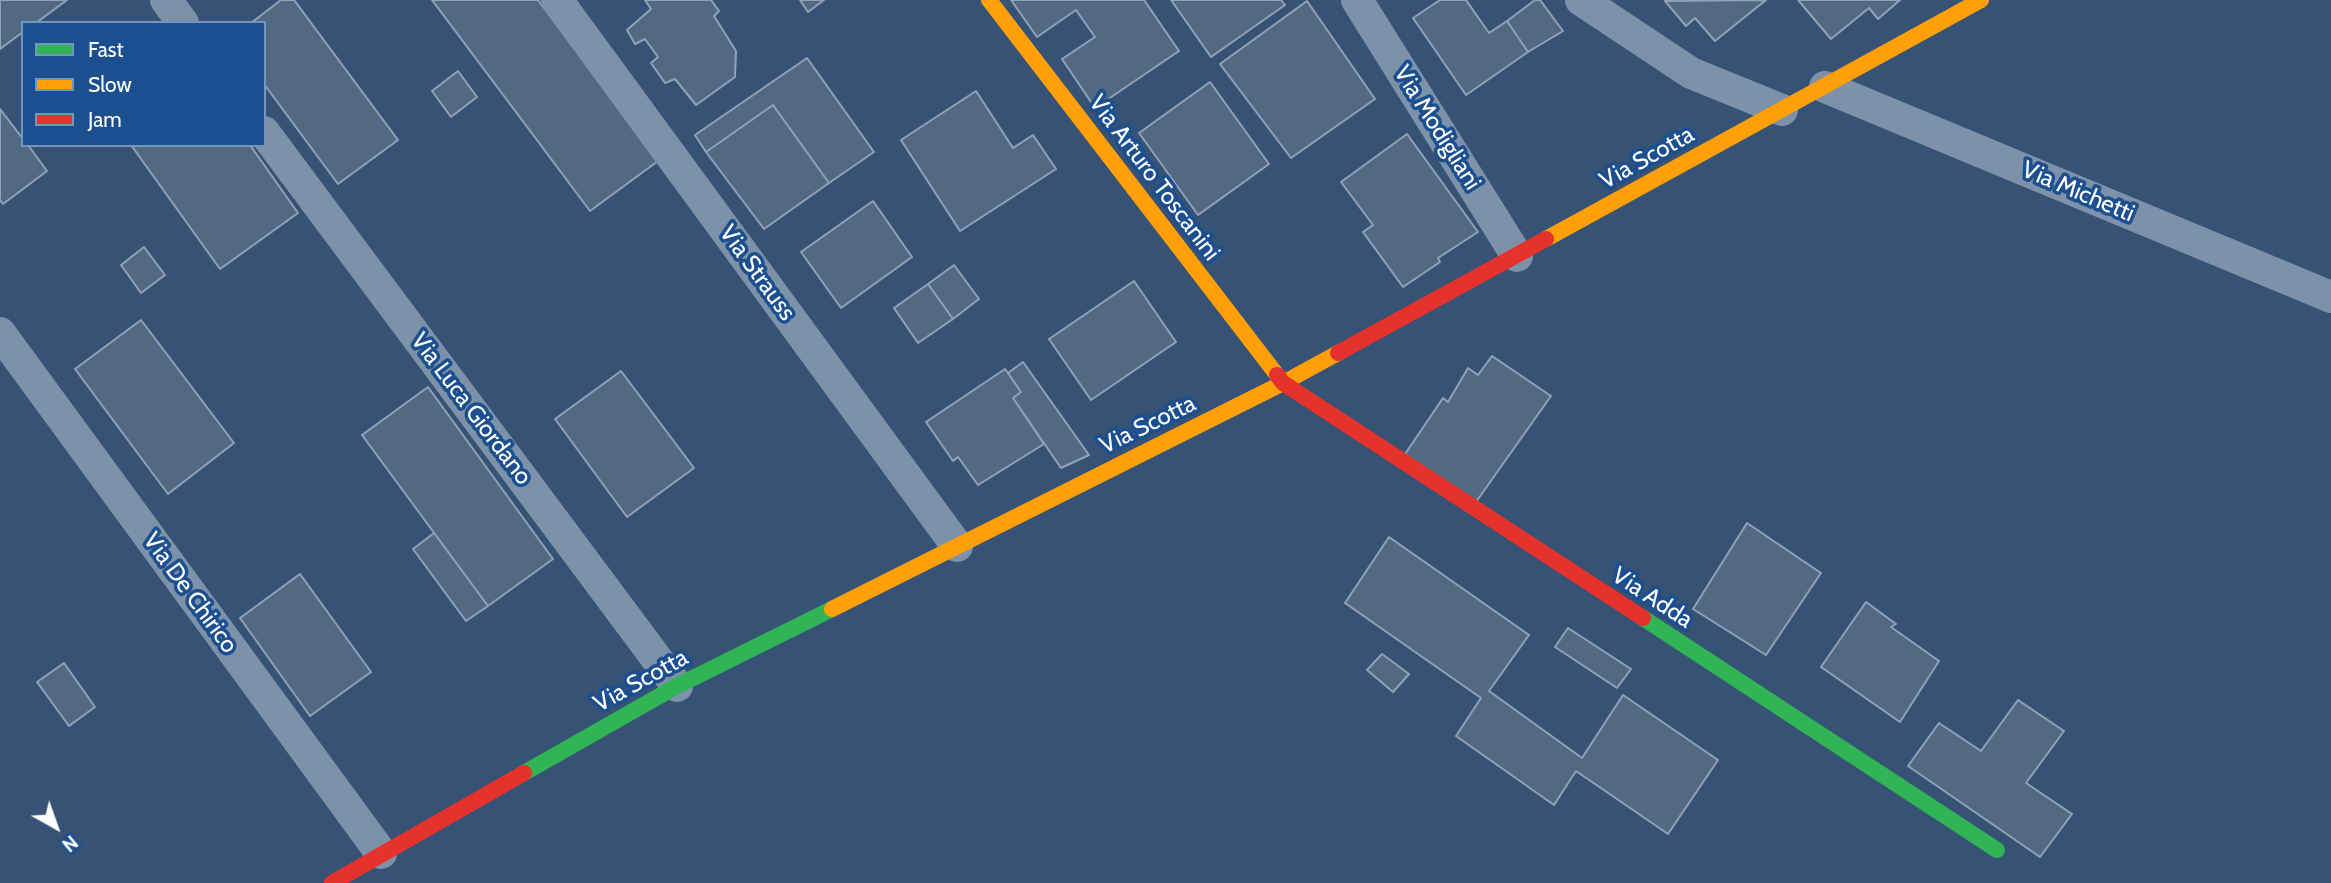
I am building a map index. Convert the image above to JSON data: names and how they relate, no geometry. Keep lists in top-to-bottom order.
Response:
{
  "streets": {
    "street": [
      "Via Modigliani",
      "Via Scotta",
      "Via Arturo Toscanini",
      "Via Michetti",
      "Via Strauss",
      "Via Luca Giordano",
      "Via De Chirico",
      "Via Adda"
    ]
  },
  "crossings": [
    ["Via Modigliani", "Via Scotta"],
    ["Via Scotta", "Via Arturo Toscanini"],
    ["Via Scotta", "Via Michetti"],
    ["Via Scotta", "Via Strauss"],
    ["Via Scotta", "Via Luca Giordano"],
    ["Via Scotta", "Via De Chirico"],
    ["Via Scotta", "Via Adda"],
    ["Via Arturo Toscanini", "Via Adda"]
  ],
  "legend": ["Fast", "Slow", "Jam"],
  "north": "bottom right"
}
